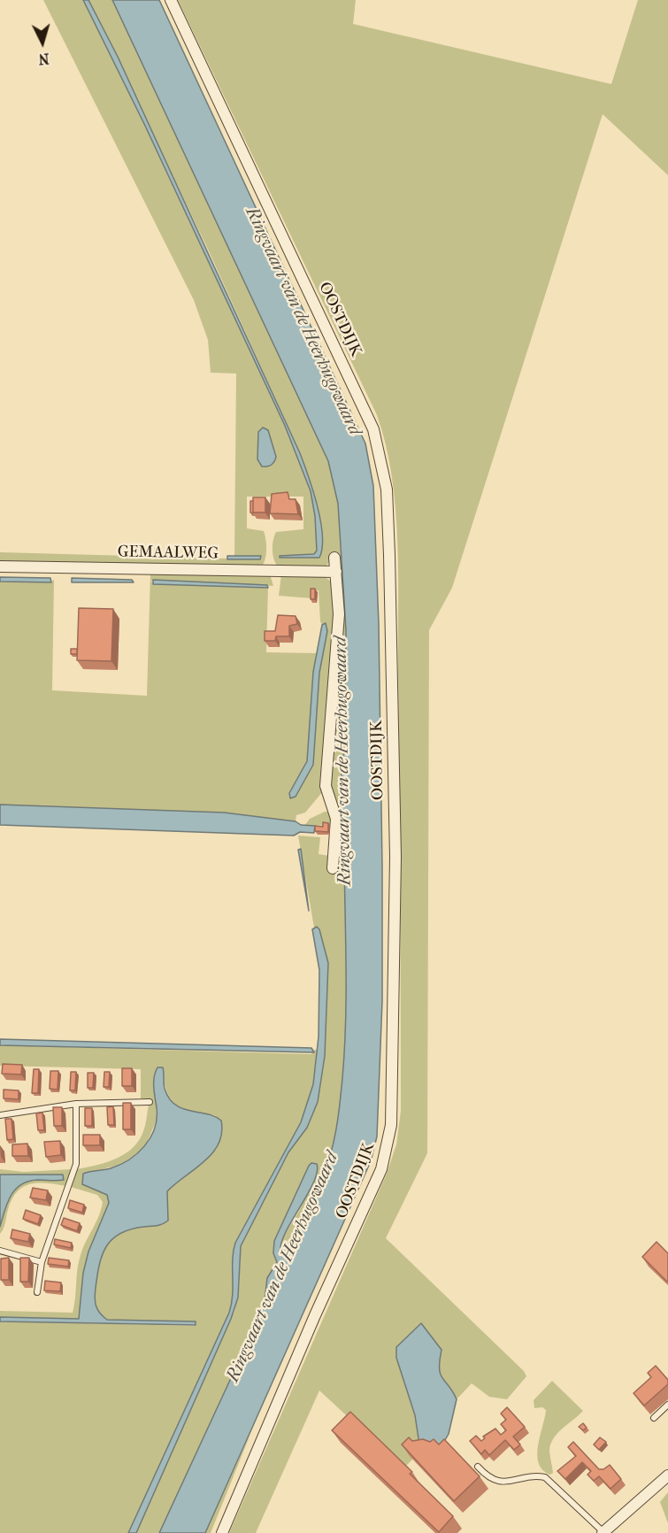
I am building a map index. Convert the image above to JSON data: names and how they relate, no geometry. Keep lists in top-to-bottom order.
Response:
{
  "streets": {
    "street": ["OOSTDIJK", "GEMAALWEG"]
  },
  "water": ["Ringvaart van de Heerhugowaard"],
  "north": "bottom"
}
